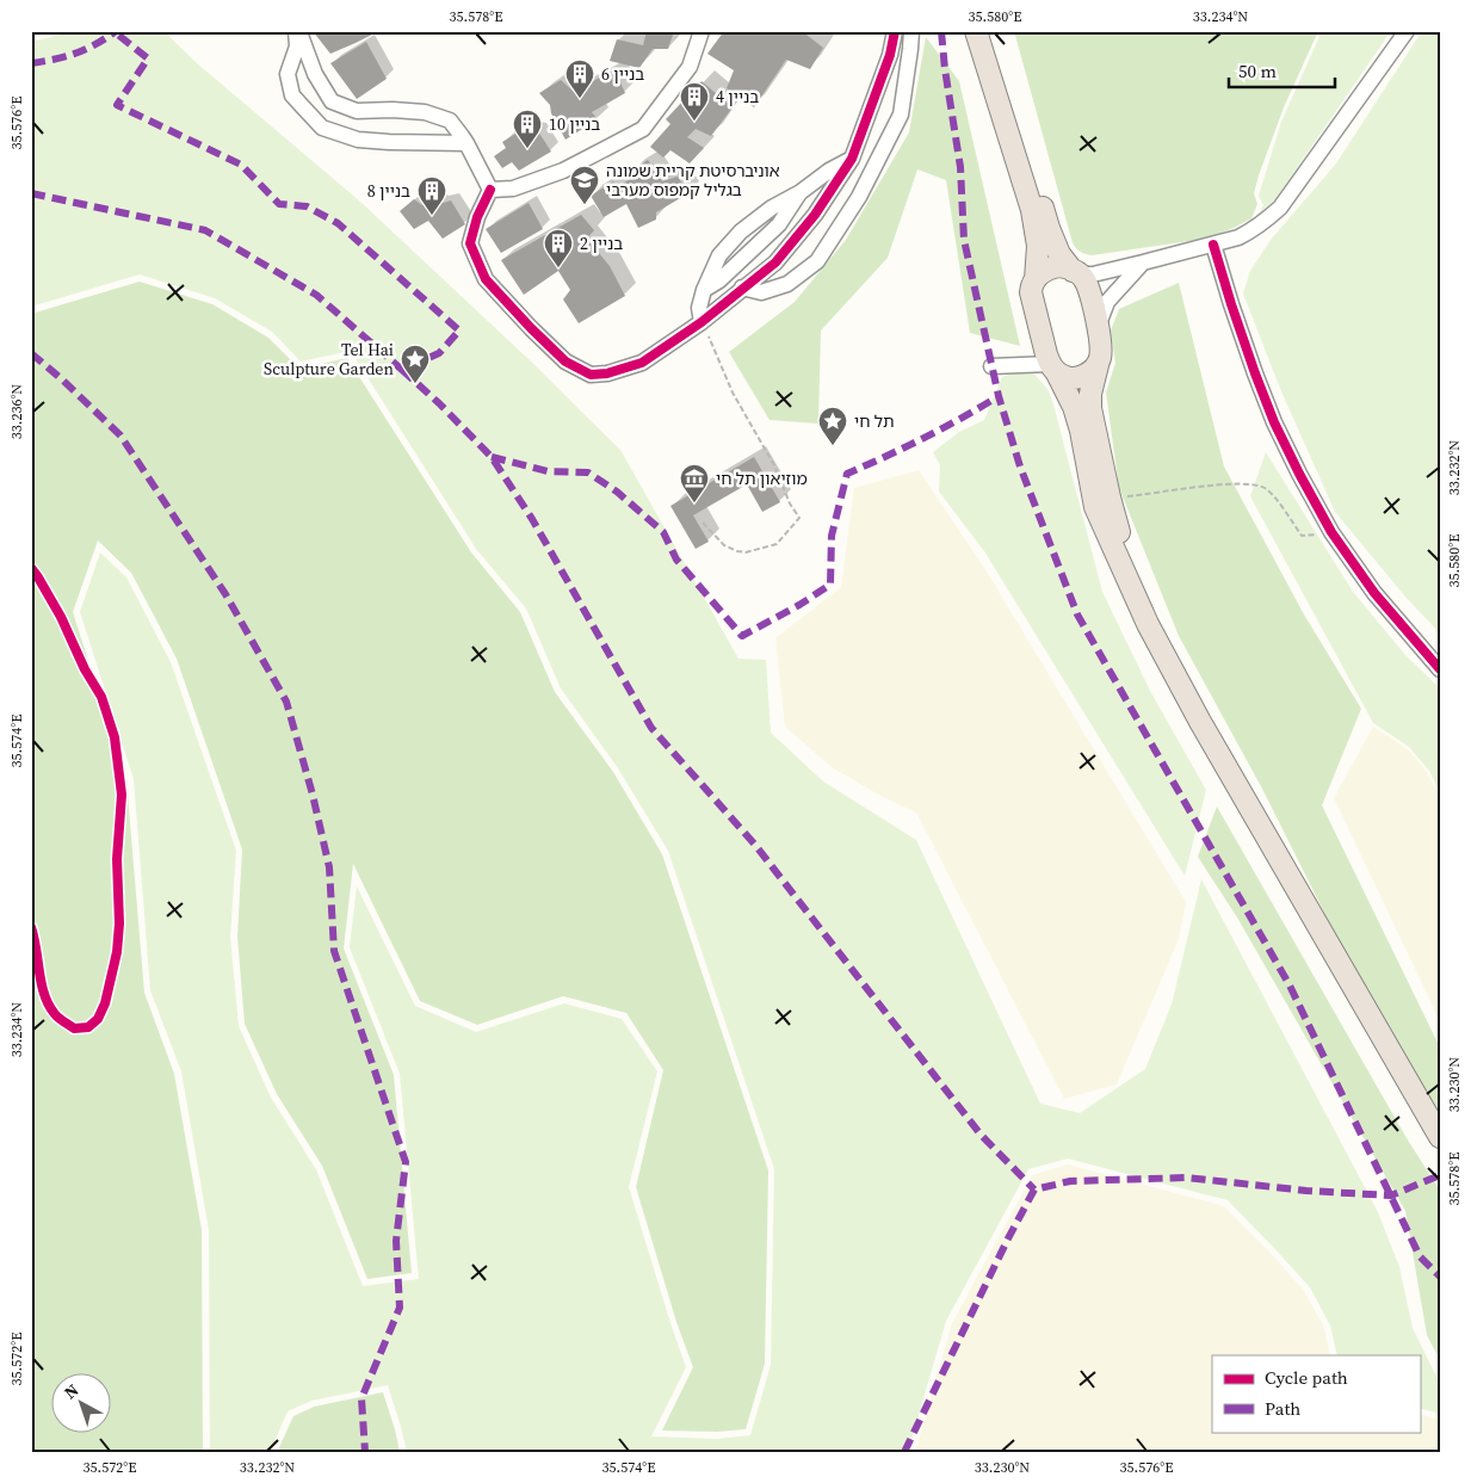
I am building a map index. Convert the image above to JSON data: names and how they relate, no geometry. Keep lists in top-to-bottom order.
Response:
{
  "places": {
    "building": [
      "בניין 6",
      "בניין 4",
      "בניין 10",
      "בניין 8",
      "בניין 2"
    ],
    "school or university": ["אוניברסיטת קריית שמונה בגליל קמפוס מערבי"],
    "place": ["Tel Hai Sculpture Garden", "תל חי"],
    "museum": ["מוזיאון תל חי"]
  },
  "legend": ["Cycle path", "Path"],
  "scale_bar": "50 m",
  "north": "top left",
  "coordinates": [
    "35.578°E",
    "35.580°E",
    "33.234°N",
    "35.576°E",
    "33.236°N",
    "33.232°N",
    "35.574°E",
    "33.230°N",
    "35.572°E"
  ]
}
